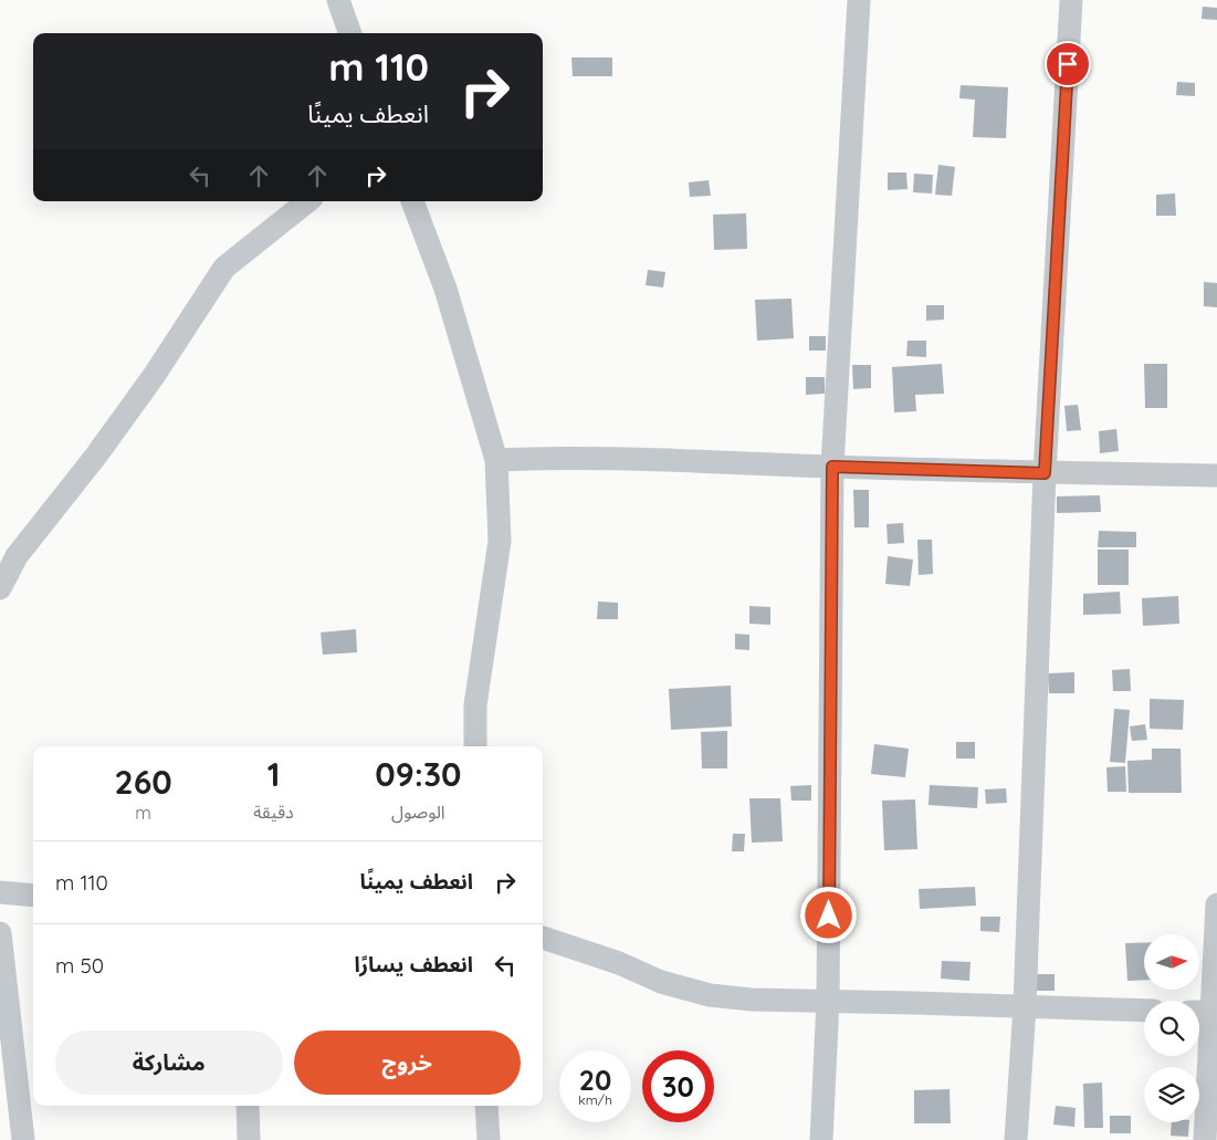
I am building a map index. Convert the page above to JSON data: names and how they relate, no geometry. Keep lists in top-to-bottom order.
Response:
{
  "north": "right",
  "page": {
    "turn": ["110 m", "انعطف يمينًا"],
    "eta": [
      "09:30",
      "الوصول",
      "1",
      "دقيقة",
      "260",
      "m"
    ],
    "list": [
      {
        "name": "انعطف يمينًا",
        "value": "110 m"
      },
      {
        "name": "انعطف يسارًا",
        "value": "50 m"
      }
    ],
    "buttons": ["خروج", "مشاركة"],
    "speed": "20 km/h",
    "limit": "30"
  }
}
